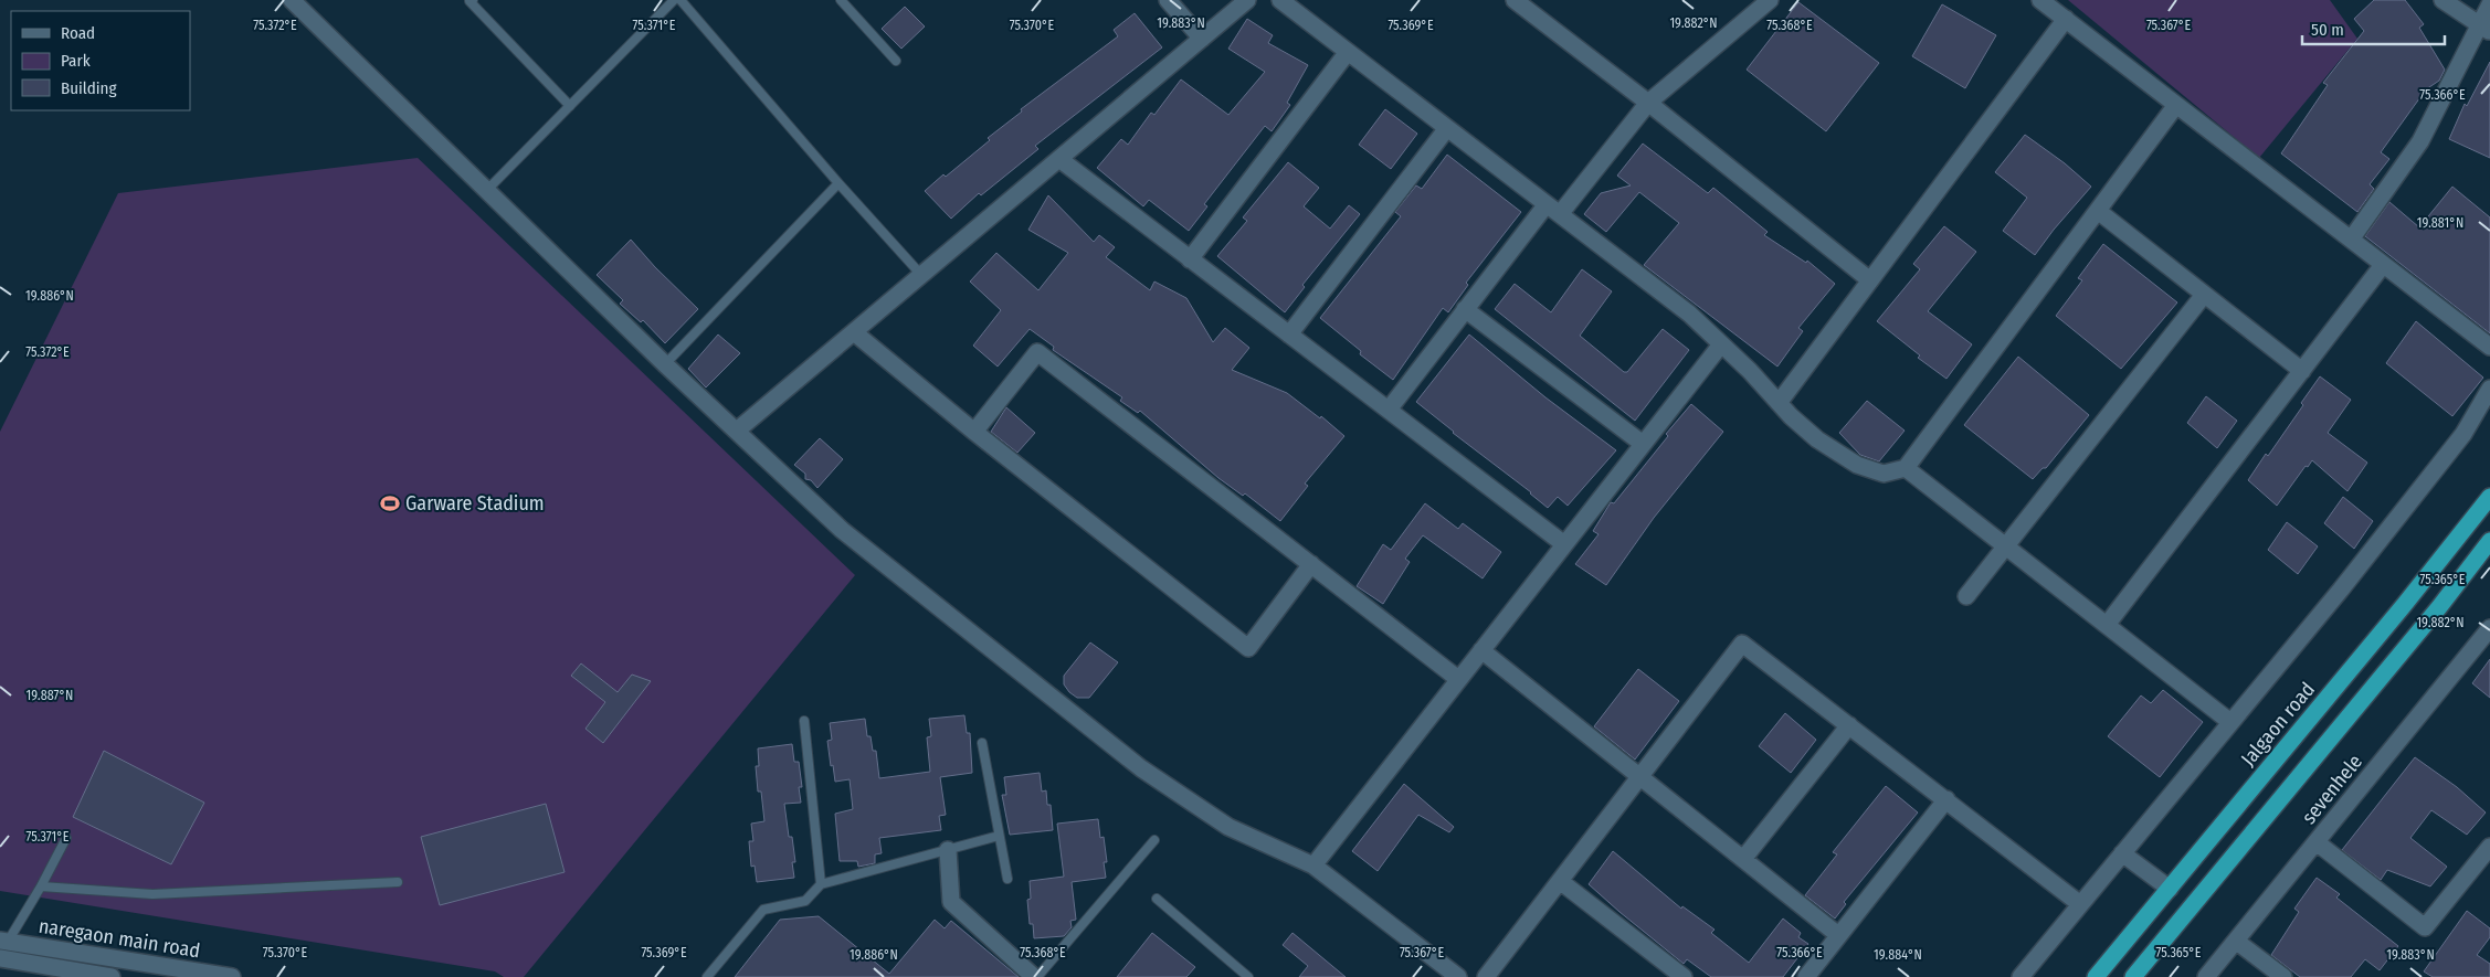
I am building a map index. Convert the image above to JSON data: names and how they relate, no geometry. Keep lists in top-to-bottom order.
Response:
{
  "streets": {
    "highway": ["Jalgaon road"],
    "street": ["sevenhele", "naregaon main road"]
  },
  "places": {
    "sports": ["Garware Stadium"]
  },
  "legend": ["Road", "Park", "Building"],
  "scale_bar": "50 m",
  "coordinates": [
    "19.883°N",
    "19.882°N",
    "75.371°E",
    "75.372°E",
    "75.370°E",
    "75.369°E",
    "75.368°E",
    "75.367°E",
    "75.366°E",
    "19.881°N",
    "19.886°N",
    "75.365°E",
    "19.887°N",
    "19.884°N"
  ]
}
